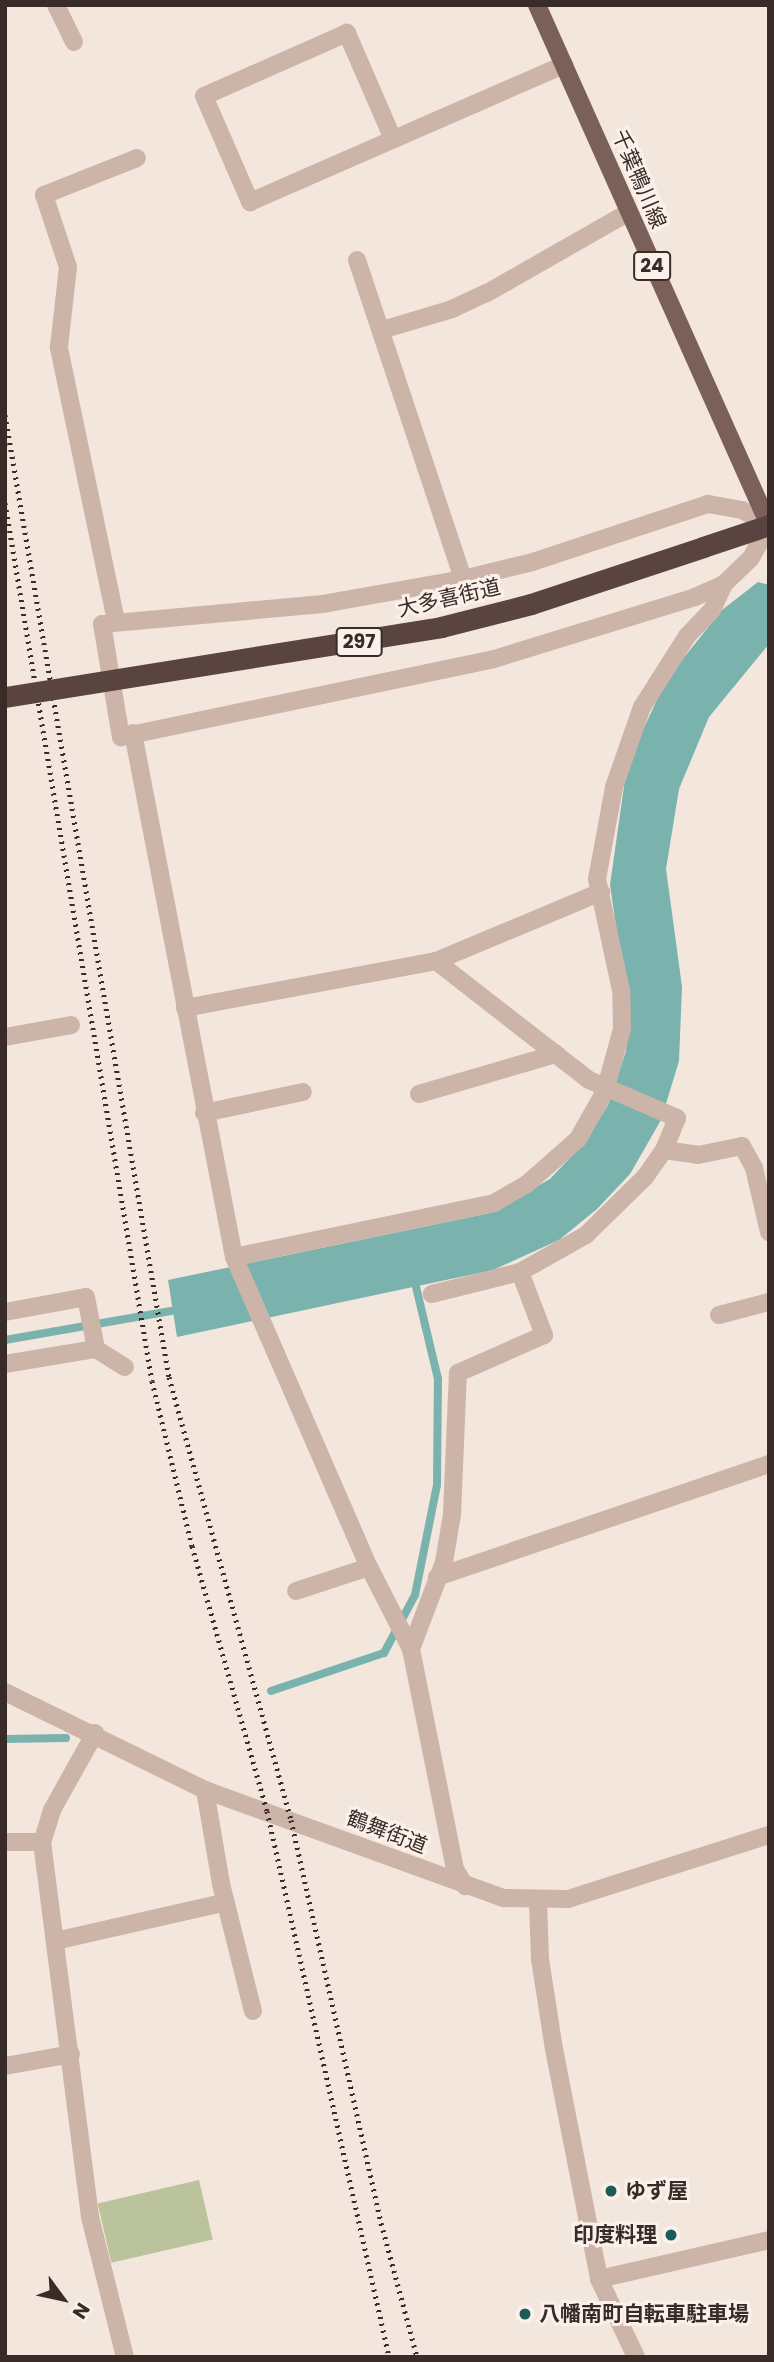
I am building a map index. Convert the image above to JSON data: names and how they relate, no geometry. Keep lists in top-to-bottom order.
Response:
{
  "streets": {
    "highway": ["大多喜街道", "297"],
    "main road": ["千葉鴨川線", "24"],
    "street": ["鶴舞街道"]
  },
  "crossings": [
    ["千葉鴨川線", "大多喜街道"]
  ],
  "places": ["ゆず屋", "印度料理", "八幡南町自転車駐車場"],
  "north": "bottom right"
}
